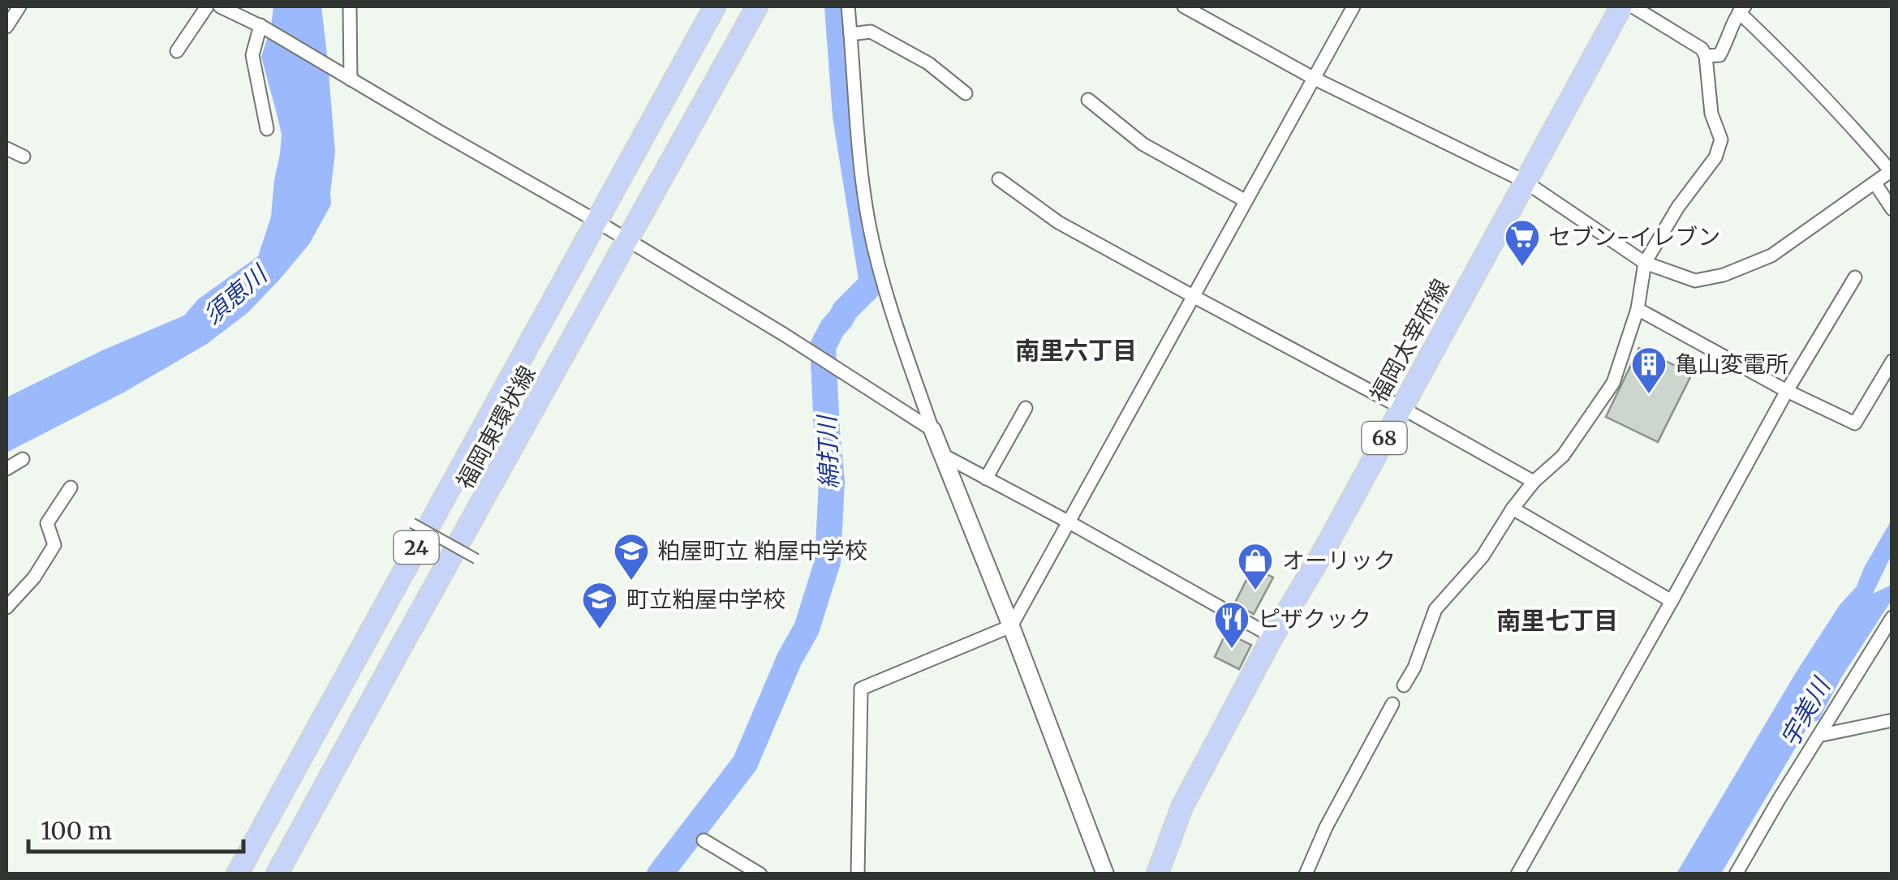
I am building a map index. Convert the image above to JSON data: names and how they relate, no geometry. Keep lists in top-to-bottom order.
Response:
{
  "streets": {
    "main road": [
      "福岡太宰府線",
      "福岡東環状線",
      "68",
      "24"
    ]
  },
  "districts": ["南里六丁目", "南里七丁目"],
  "water": ["須恵川", "綿打川", "宇美川"],
  "places": {
    "supermarket": ["セブン-イレブン"],
    "building": ["亀山変電所"],
    "school or university": ["粕屋町立 粕屋中学校", "町立粕屋中学校"],
    "shop": ["オーリック"],
    "restaurant": ["ピザクック"]
  },
  "scale_bar": "100 m"
}
